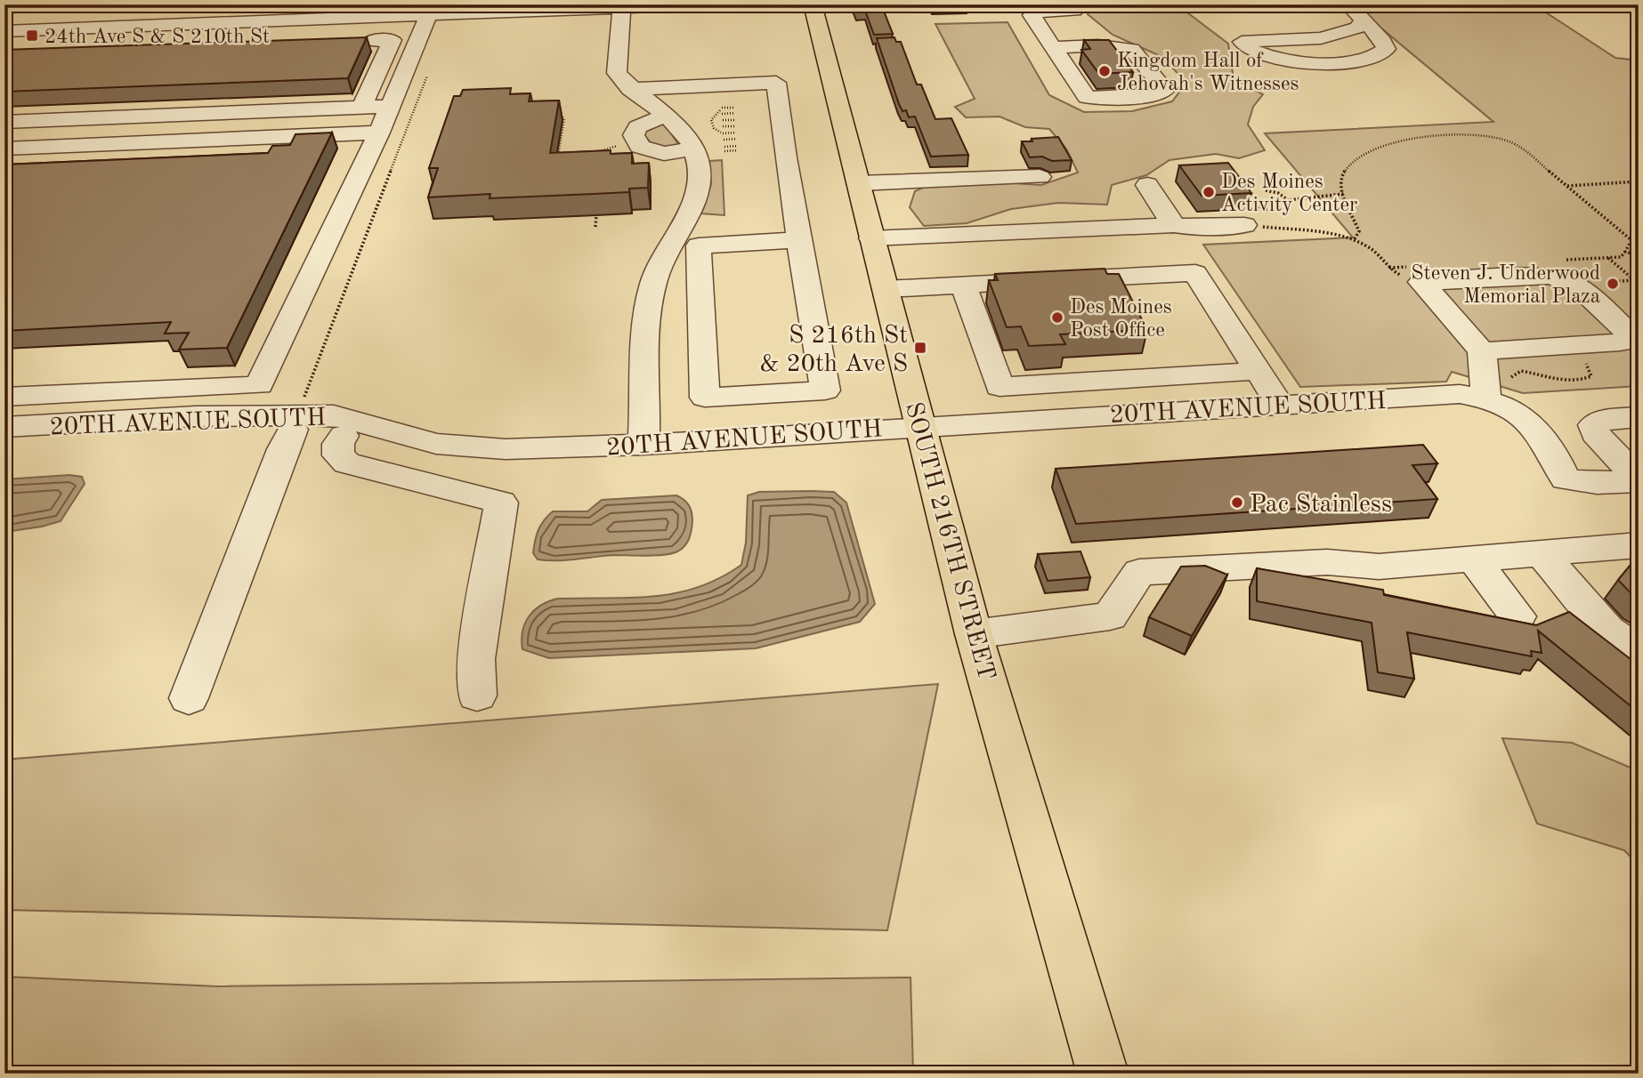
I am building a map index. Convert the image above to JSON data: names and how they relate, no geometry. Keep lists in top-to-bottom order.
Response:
{
  "streets": {
    "main road": ["SOUTH 216TH STREET"],
    "street": ["20TH AVENUE SOUTH"]
  },
  "crossings": [
    ["20TH AVENUE SOUTH", "SOUTH 216TH STREET"]
  ],
  "places": {
    "transit": ["24th Ave S & S 210th St", "S 216th St & 20th Ave S"],
    "other": [
      "Kingdom Hall of Jehovah's Witnesses",
      "Des Moines Activity Center",
      "Steven J. Underwood Memorial Plaza",
      "Des Moines Post Office",
      "Pac Stainless"
    ]
  }
}
